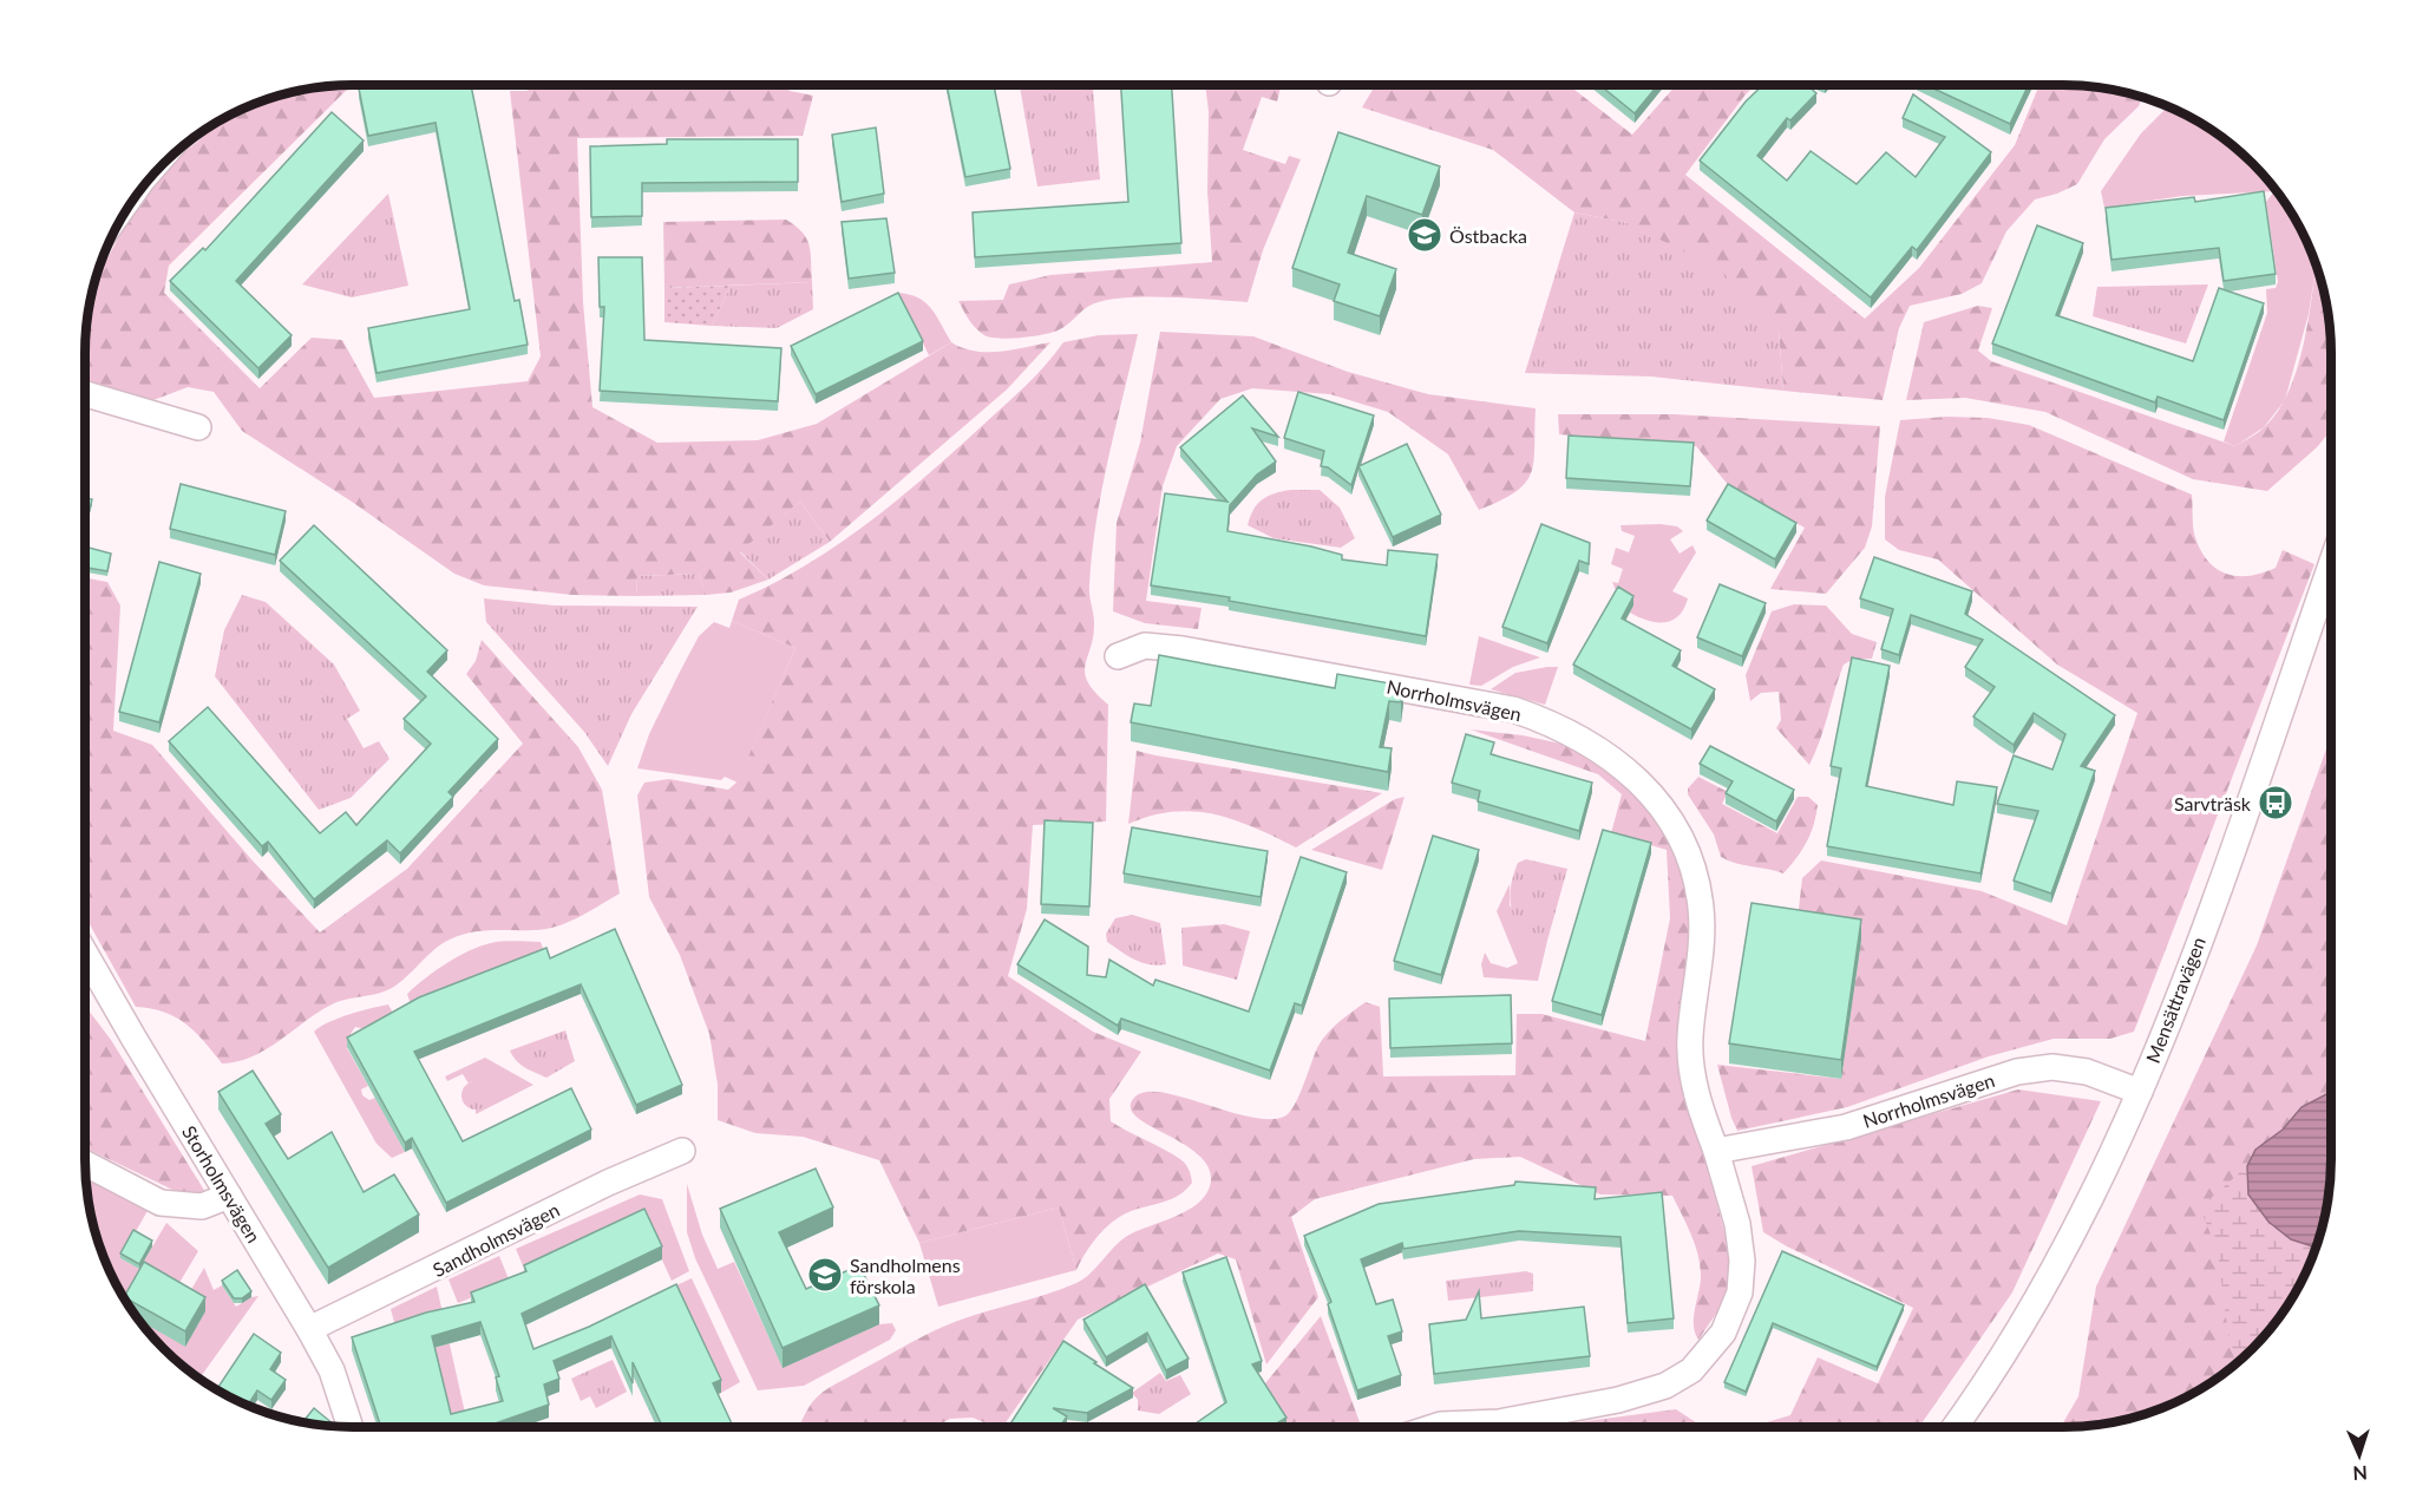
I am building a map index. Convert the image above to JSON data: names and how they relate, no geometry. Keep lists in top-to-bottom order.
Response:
{
  "streets": {
    "street": [
      "Norrholmsvägen",
      "Mensättravägen",
      "Storholmsvägen",
      "Sandholmsvägen"
    ]
  },
  "crossings": [
    ["Norrholmsvägen", "Mensättravägen"],
    ["Storholmsvägen", "Sandholmsvägen"]
  ],
  "places": {
    "school or university": ["Östbacka", "Sandholmens förskola"],
    "bus stop": ["Sarvträsk"]
  },
  "north": "bottom"
}
